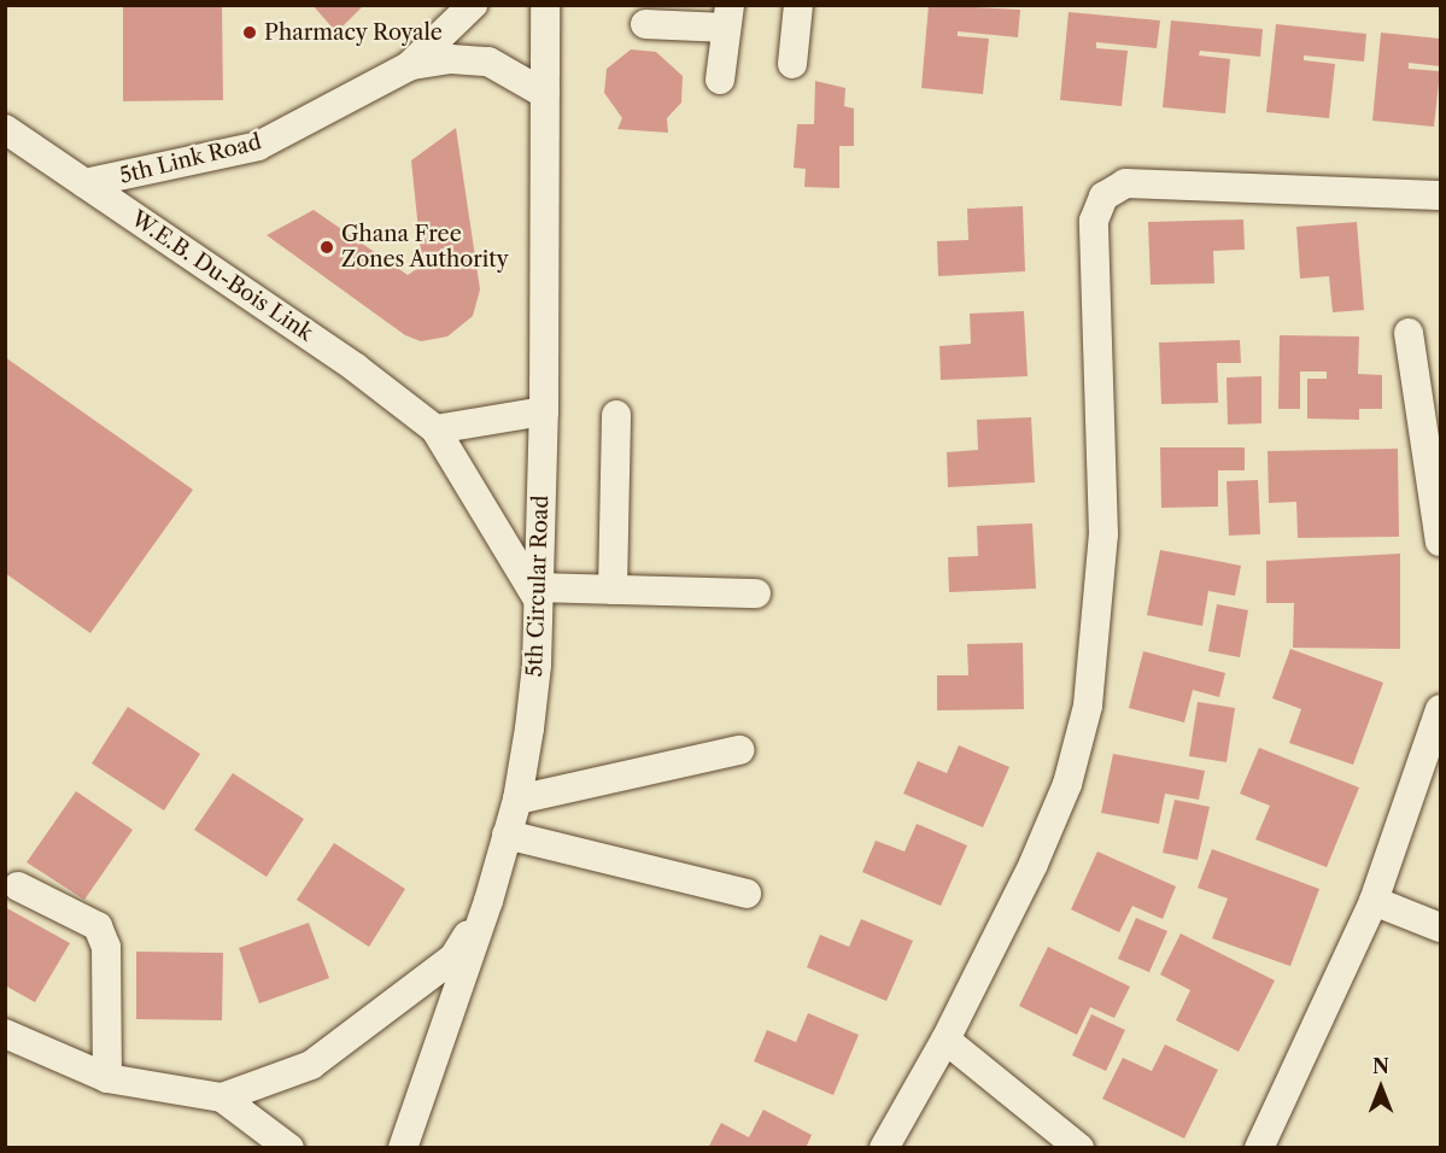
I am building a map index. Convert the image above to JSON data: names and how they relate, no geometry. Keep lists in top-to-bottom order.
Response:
{
  "streets": {
    "street": ["5th Link Road", "W.E.B. Du-Bois Link", "5th Circular Road"]
  },
  "crossings": [
    ["5th Link Road", "W.E.B. Du-Bois Link"],
    ["5th Link Road", "5th Circular Road"],
    ["W.E.B. Du-Bois Link", "5th Circular Road"]
  ],
  "places": ["Pharmacy Royale", "Ghana Free Zones Authority"],
  "north": "top"
}
